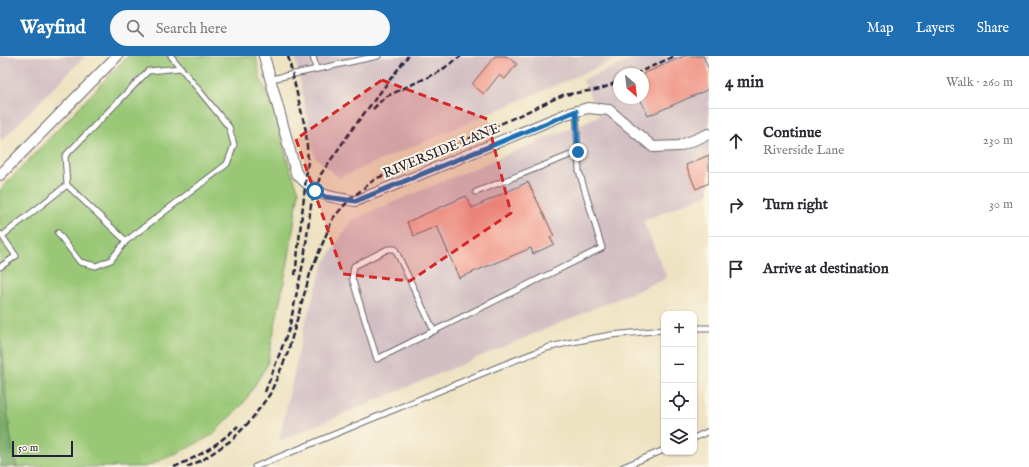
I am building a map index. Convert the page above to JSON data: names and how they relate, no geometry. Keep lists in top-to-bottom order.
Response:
{
  "streets": {
    "street": ["RIVERSIDE LANE"]
  },
  "scale_bar": "50 m",
  "north": "bottom right",
  "page": {
    "header": "Wayfind",
    "search": "Search here",
    "nav": ["Map", "Layers", "Share"],
    "heading": ["4 min", "Walk · 260 m"],
    "list": [
      ["Continue", "Riverside Lane", "230 m"],
      ["Turn right", "30 m"],
      "Arrive at destination"
    ],
    "map_buttons": ["+", "−"],
    "scale": "50 m"
  }
}
